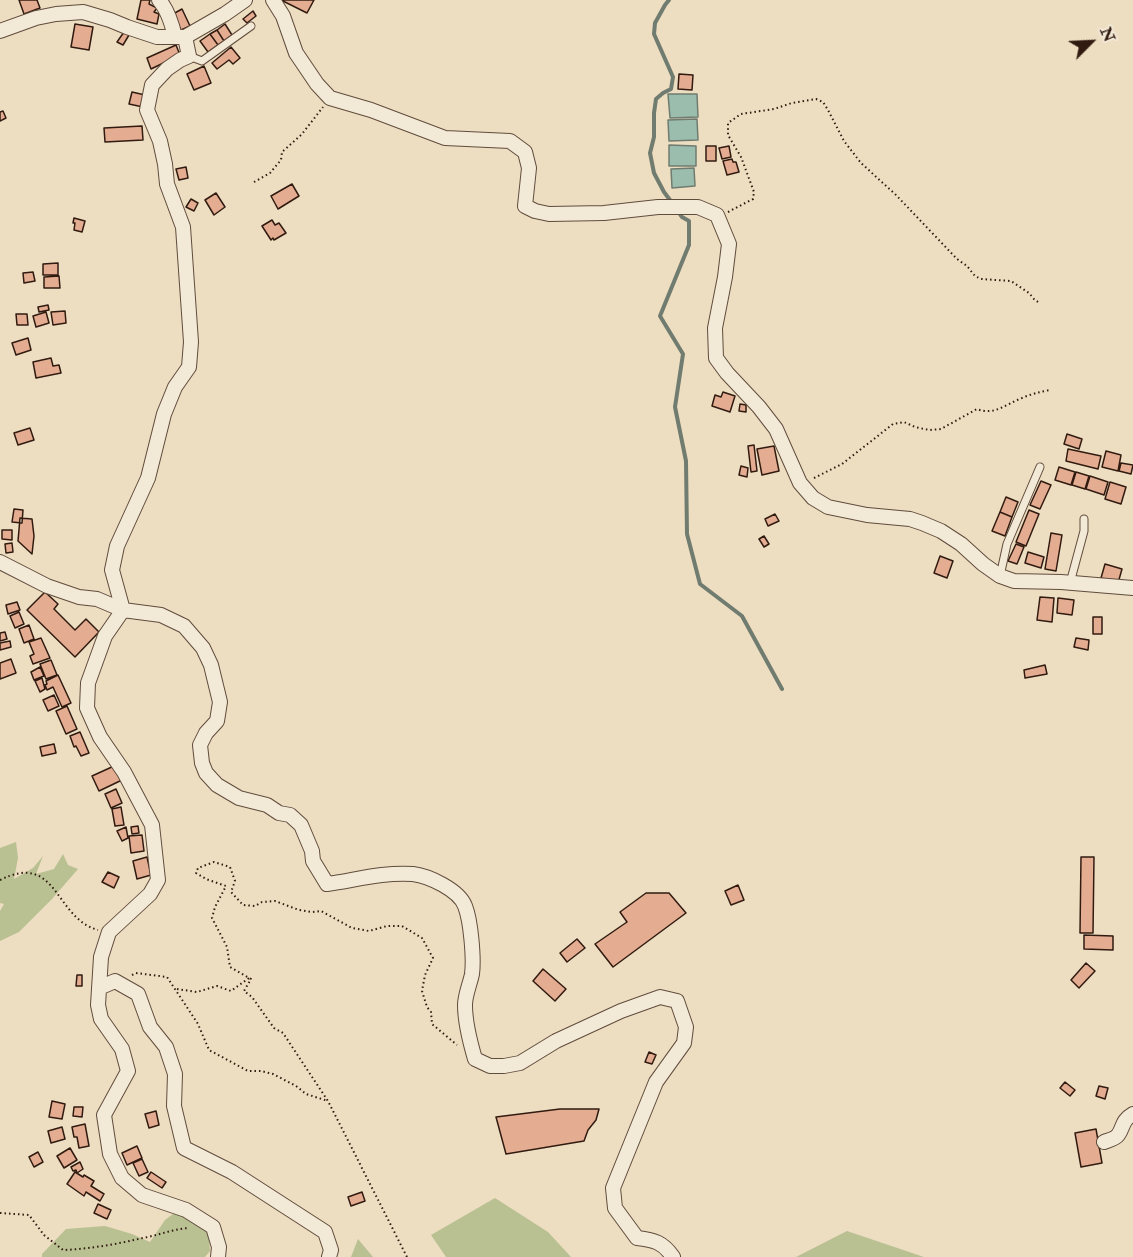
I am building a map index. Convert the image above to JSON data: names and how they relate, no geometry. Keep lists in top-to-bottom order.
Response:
{
  "north": "top right"
}
